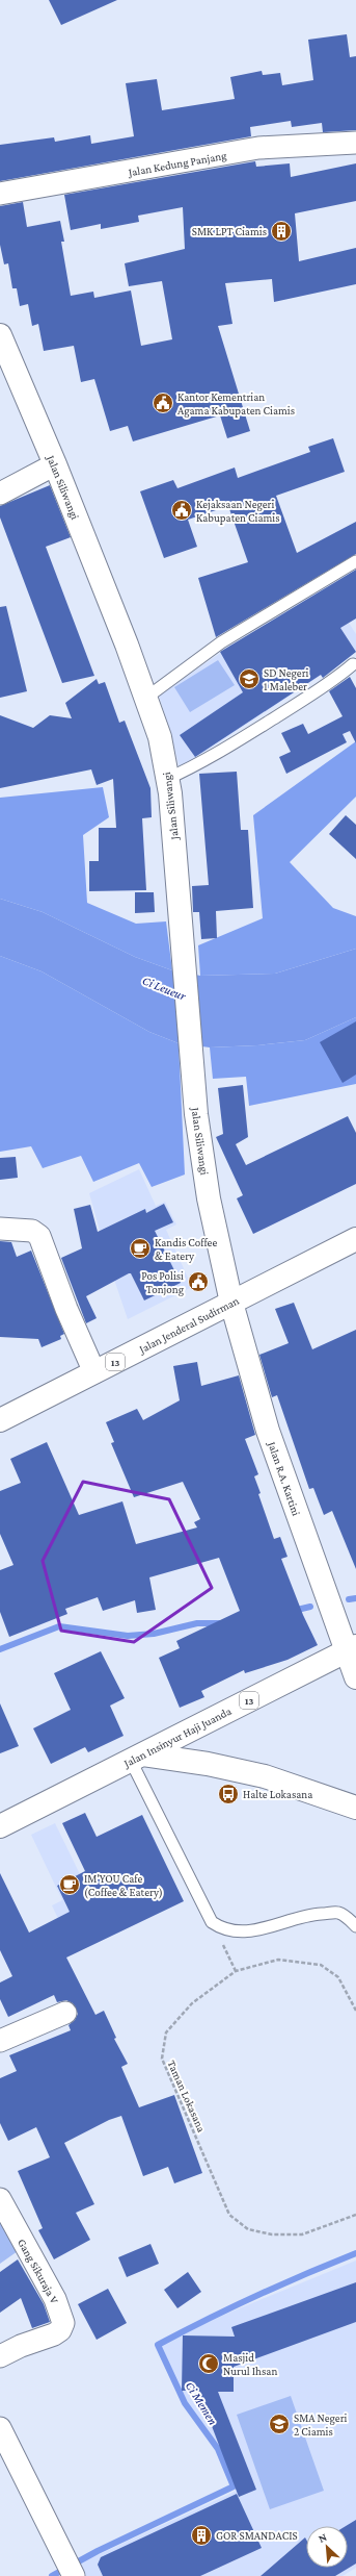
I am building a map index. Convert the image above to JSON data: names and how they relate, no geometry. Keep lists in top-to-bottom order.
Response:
{
  "streets": {
    "main road": [
      "Jalan Siliwangi",
      "Jalan Jenderal Sudirman",
      "13",
      "Jalan R.A. Kartini",
      "Jalan Insinyur Haji Juanda"
    ],
    "street": ["Jalan Kedung Panjang", "Gang Sikuraja V"],
    "path": ["Taman Lokasana"]
  },
  "crossings": [
    ["Jalan Siliwangi", "Jalan Jenderal Sudirman"],
    ["Jalan Siliwangi", "Jalan R.A. Kartini"],
    ["Jalan Jenderal Sudirman", "Jalan R.A. Kartini"],
    ["Jalan R.A. Kartini", "Jalan Insinyur Haji Juanda"]
  ],
  "water": ["Ci Leueur", "Ci Memen"],
  "places": {
    "building": ["SMK LPT Ciamis", "GOR SMANDACIS"],
    "public building": ["Kantor Kementrian Agama Kabupaten Ciamis", "Kejaksaan Negeri Kabupaten Ciamis", "Pos Polisi Tonjong"],
    "school or university": ["SD Negeri 1 Maleber", "SMA Negeri 2 Ciamis"],
    "cafe": ["Kandis Coffee & Eatery", "IM'YOU Cafe (Coffee & Eatery)"],
    "bus stop": ["Halte Lokasana"],
    "mosque": ["Masjid Nurul Ihsan"]
  },
  "north": "top left"
}
